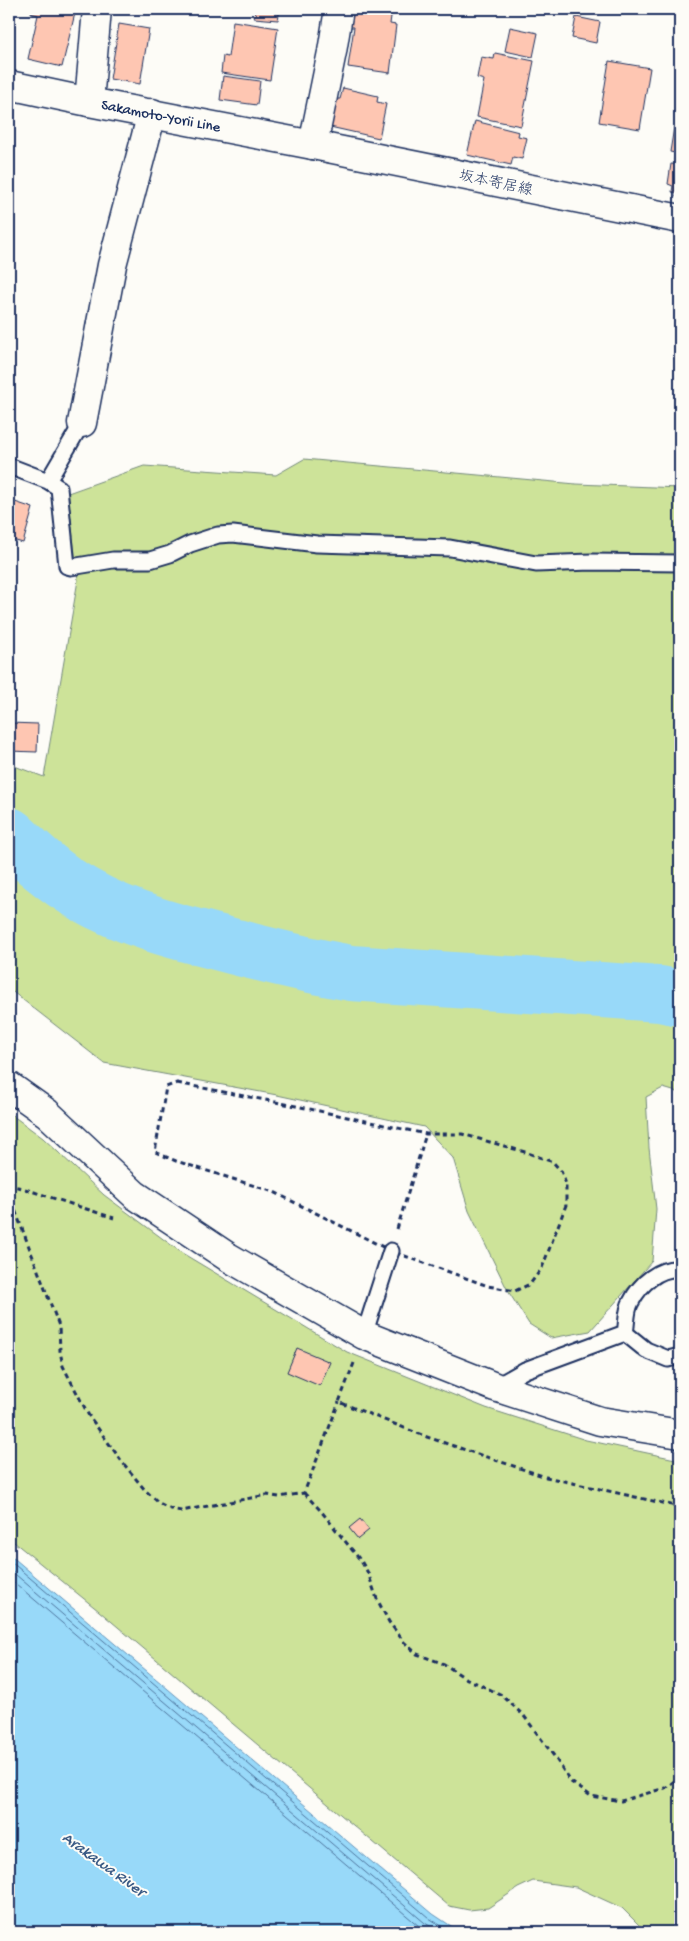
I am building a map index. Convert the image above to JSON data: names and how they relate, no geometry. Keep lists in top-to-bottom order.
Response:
{
  "streets": {
    "street": ["Sakamoto-Yorii Line", "坂本寄居線"]
  },
  "crossings": [
    ["Sakamoto-Yorii Line", "坂本寄居線"]
  ],
  "water": ["Arakawa River"]
}
